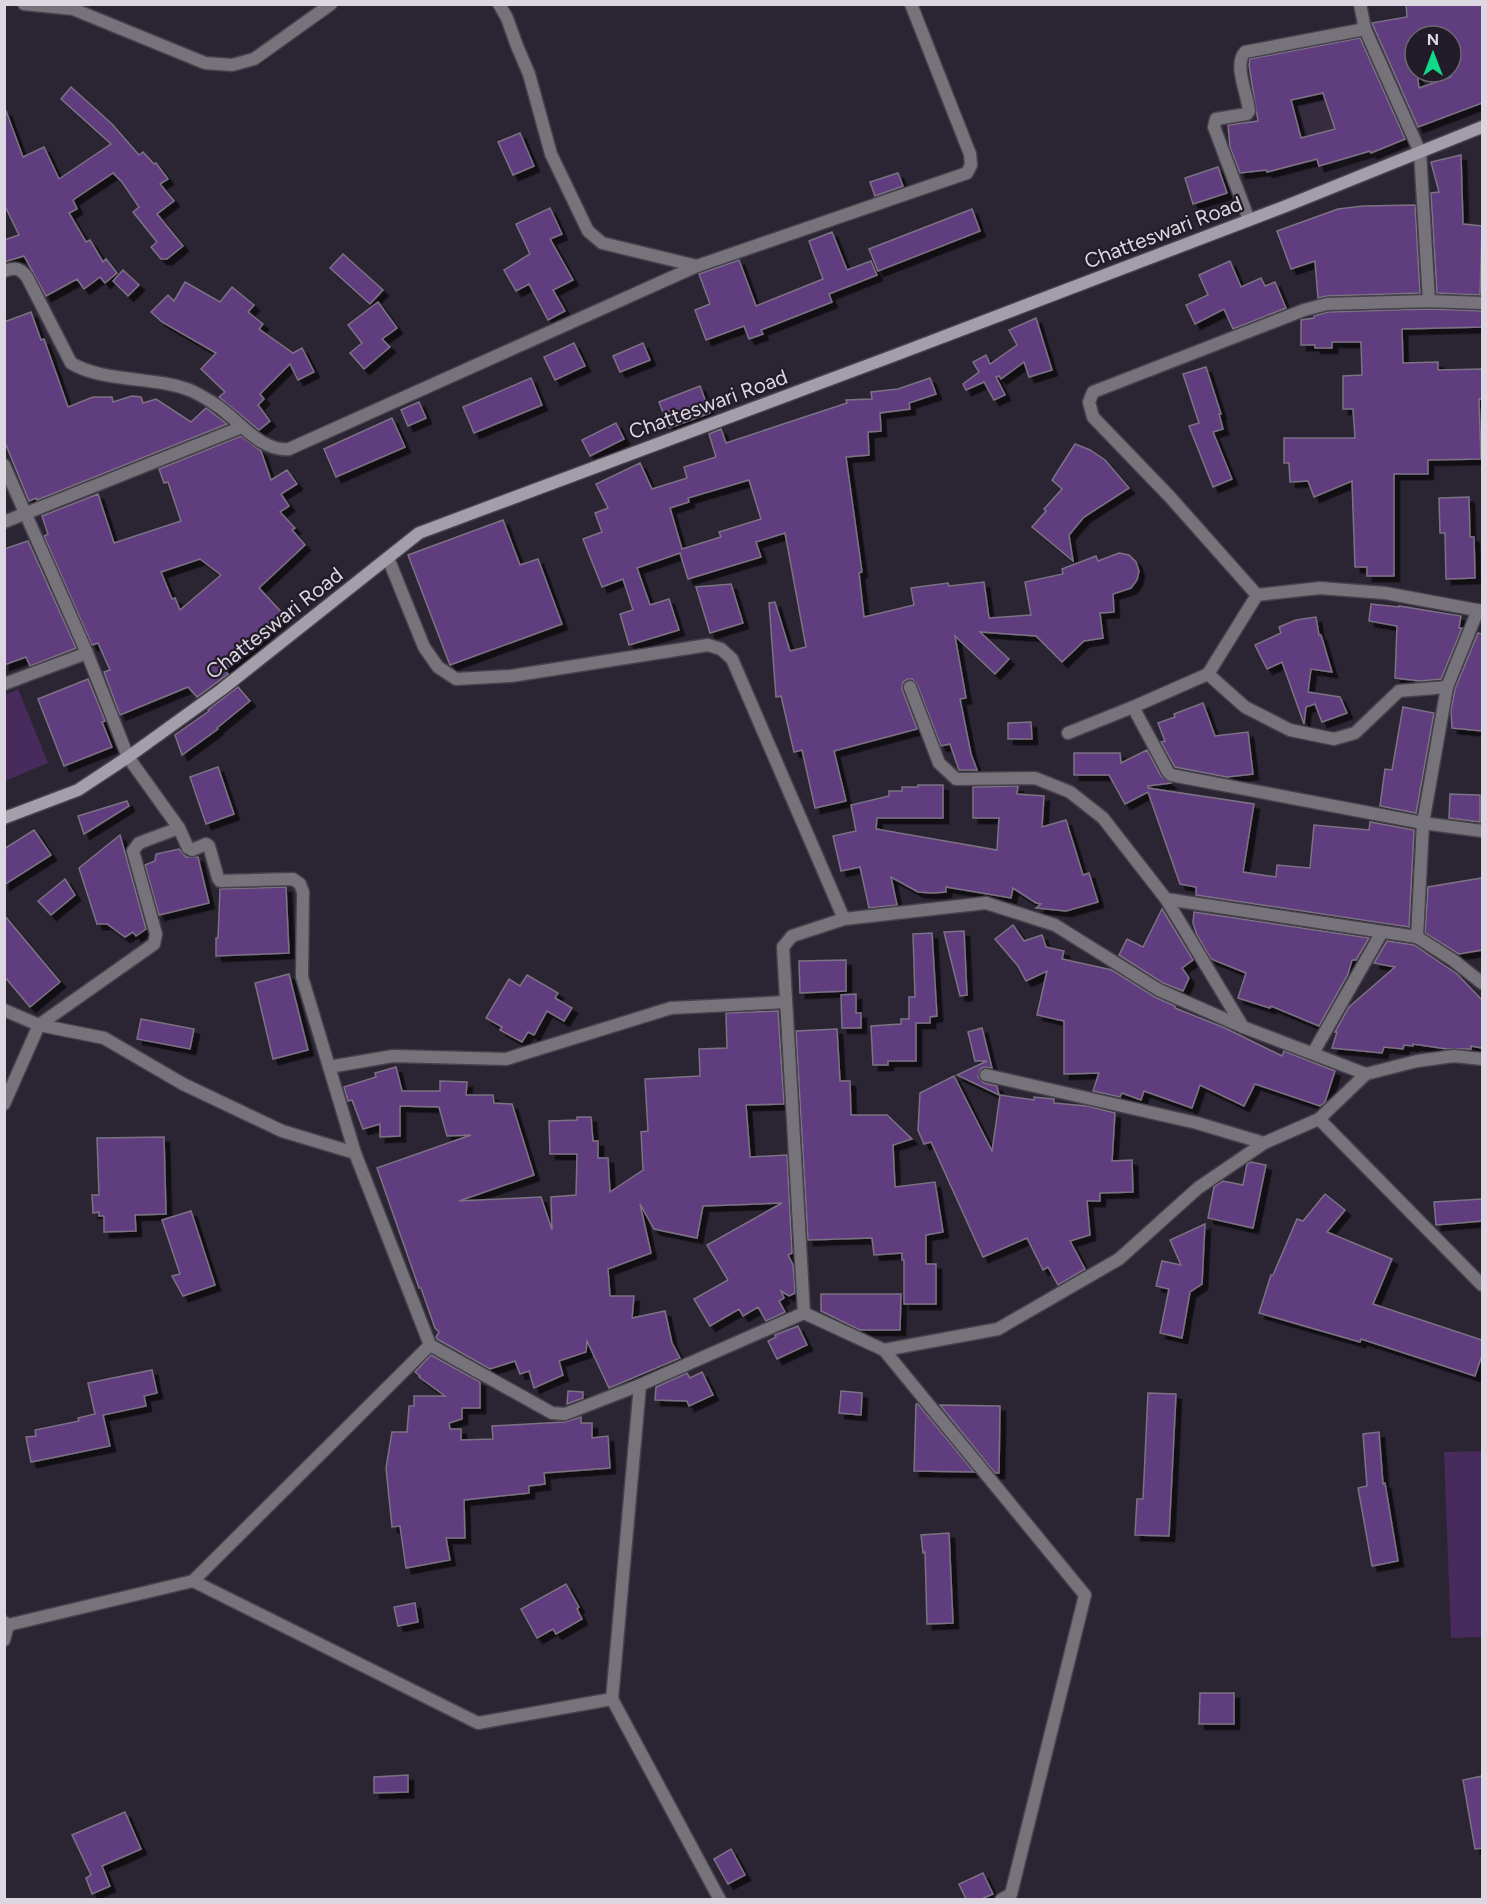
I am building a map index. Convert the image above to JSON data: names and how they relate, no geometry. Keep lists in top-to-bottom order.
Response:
{
  "streets": {
    "main road": ["Chatteswari Road"]
  },
  "north": "top"
}
